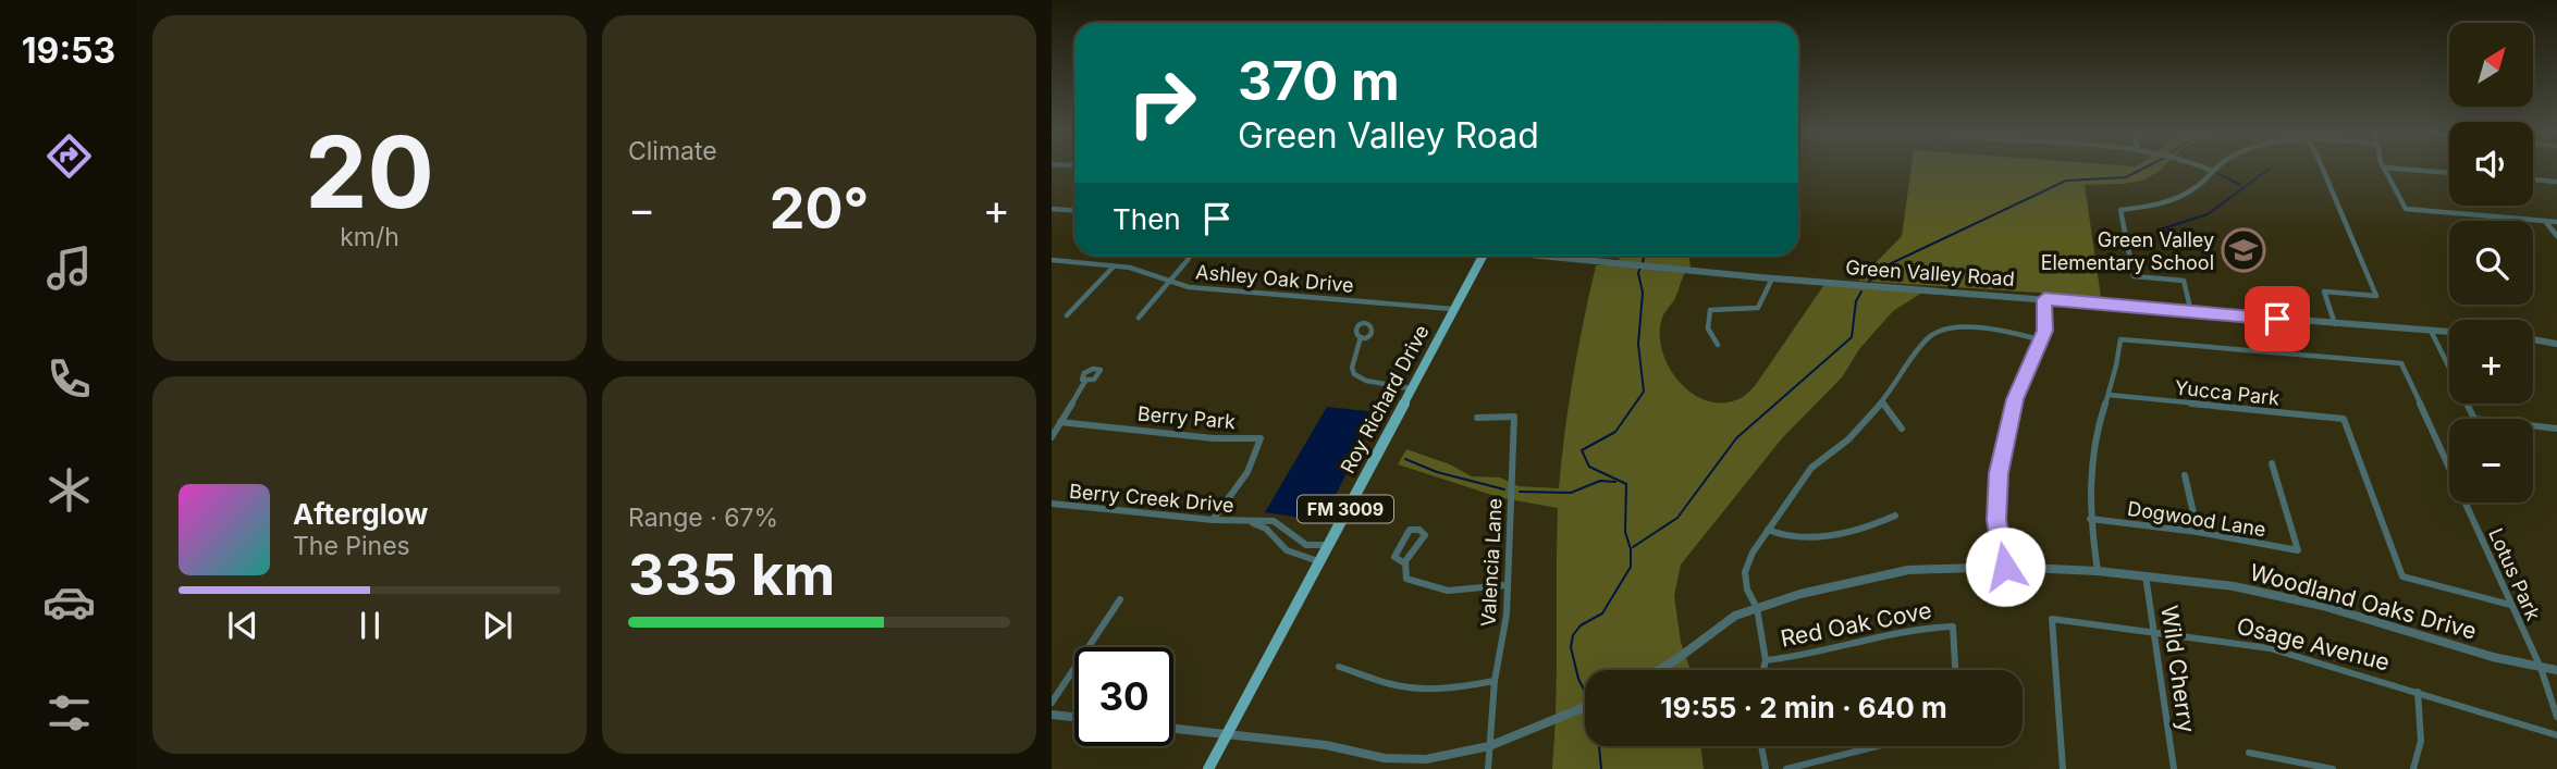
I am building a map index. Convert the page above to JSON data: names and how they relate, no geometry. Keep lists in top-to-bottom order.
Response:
{
  "streets": {
    "main road": ["Roy Richard Drive", "FM 3009"],
    "street": [
      "Green Valley Road",
      "Ashley Oak Drive",
      "Yucca Park",
      "Berry Park",
      "Berry Creek Drive",
      "Dogwood Lane",
      "Valencia Lane",
      "Lotus Park",
      "Woodland Oaks Drive",
      "Red Oak Cove",
      "Osage Avenue",
      "Wild Cherry"
    ]
  },
  "crossings": [
    ["Ashley Oak Drive", "Roy Richard Drive"],
    ["Yucca Park", "Lotus Park"],
    ["Roy Richard Drive", "Berry Creek Drive"],
    ["Berry Park", "Berry Creek Drive"],
    ["Lotus Park", "Woodland Oaks Drive"],
    ["Woodland Oaks Drive", "Wild Cherry"],
    ["Osage Avenue", "Wild Cherry"]
  ],
  "places": {
    "school or university": ["Green Valley Elementary School"]
  },
  "north": "top right",
  "page": {
    "tabs": "19:53",
    "tile": [
      ["20", "km/h"],
      "Climate",
      ["Range · 67%", "335 km"]
    ],
    "map_buttons": ["+", "−"],
    "turn": ["370 m", "Green Valley Road"],
    "heat": ["−", "20°", "+"],
    "then": "Then",
    "song": ["Afterglow", "The Pines"],
    "limit": "30",
    "trip": "19:55 · 2 min · 640 m"
  }
}
